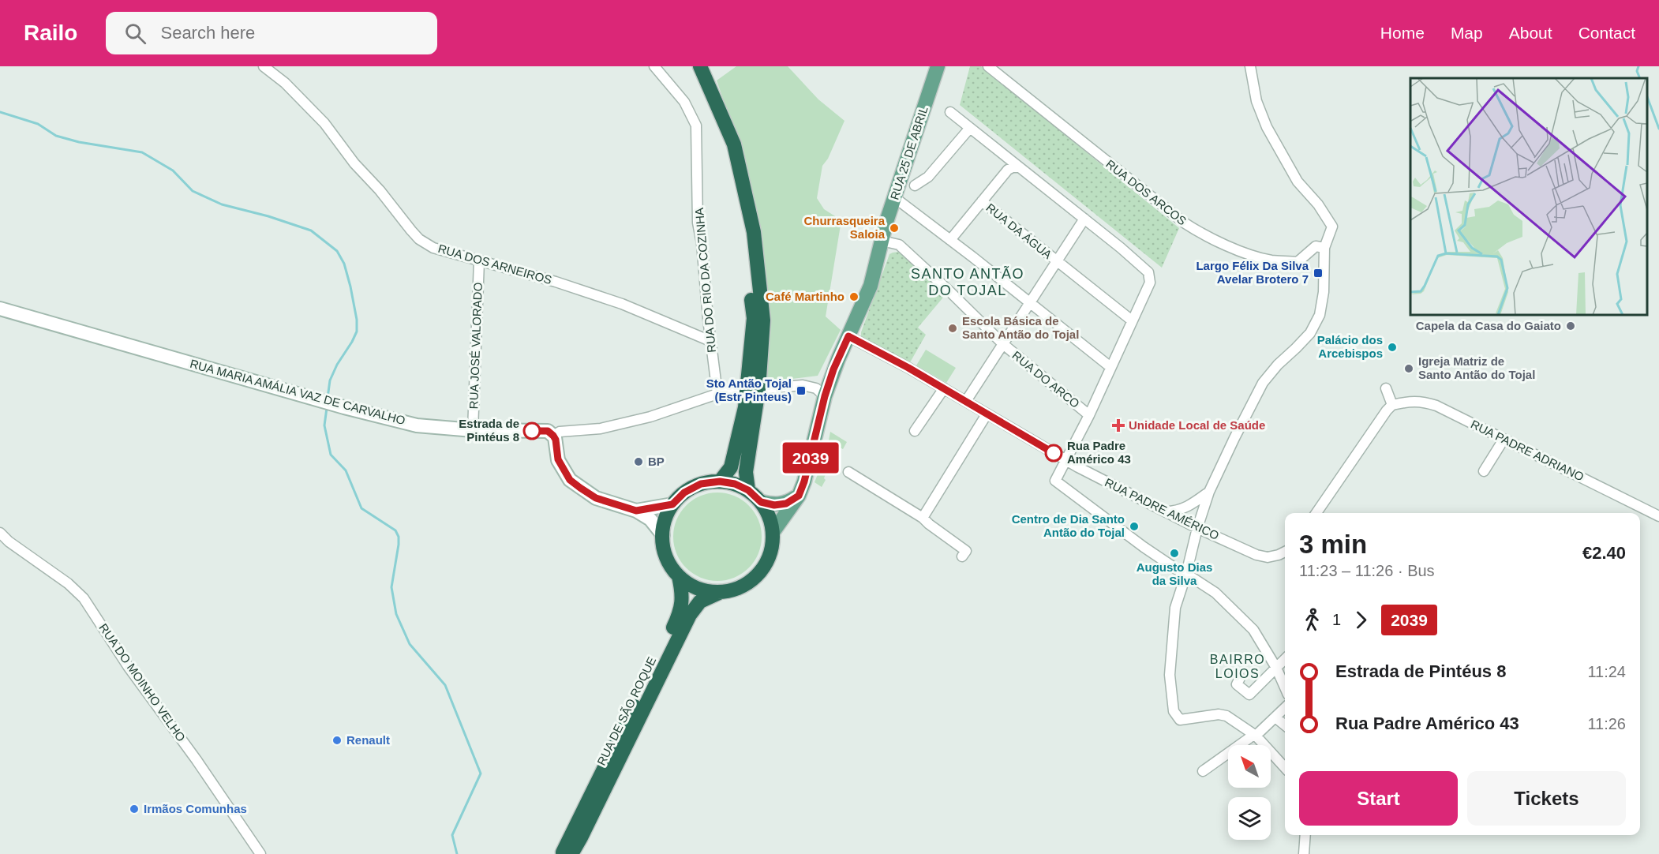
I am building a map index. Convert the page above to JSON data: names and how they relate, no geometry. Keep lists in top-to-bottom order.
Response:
{
  "streets": {
    "highway": ["RUA DE SÃO ROQUE"],
    "main road": ["RUA 25 DE ABRIL"],
    "street": [
      "RUA DOS ARCOS",
      "RUA DA ÁGUA",
      "RUA DOS ARNEIROS",
      "RUA DO RIO DA COZINHA",
      "RUA JOSÉ VALORADO",
      "RUA DO ARCO",
      "RUA MARIA AMÁLIA VAZ DE CARVALHO",
      "RUA PADRE ADRIANO",
      "RUA PADRE AMÉRICO",
      "RUA DO MOINHO VELHO"
    ]
  },
  "crossings": [
    ["RUA 25 DE ABRIL", "RUA DO ARCO"],
    ["RUA 25 DE ABRIL", "RUA PADRE AMÉRICO"],
    ["RUA 25 DE ABRIL", "RUA DE SÃO ROQUE"],
    ["RUA DOS ARNEIROS", "RUA DO RIO DA COZINHA"],
    ["RUA DOS ARNEIROS", "RUA JOSÉ VALORADO"],
    ["RUA DO RIO DA COZINHA", "RUA MARIA AMÁLIA VAZ DE CARVALHO"],
    ["RUA JOSÉ VALORADO", "RUA MARIA AMÁLIA VAZ DE CARVALHO"]
  ],
  "districts": ["SANTO ANTÃO DO TOJAL", "BAIRRO LOIOS"],
  "places": {
    "other": [
      "Churrasqueira Saloia",
      "Café Martinho",
      "Capela da Casa do Gaiato",
      "Escola Básica de Santo Antão do Tojal",
      "Palácio dos Arcebispos",
      "Igreja Matriz de Santo Antão do Tojal",
      "Estrada de Pintéus 8",
      "Rua Padre Américo 43",
      "BP",
      "Centro de Dia Santo Antão do Tojal",
      "Augusto Dias da Silva",
      "Renault",
      "Irmãos Comunhas"
    ],
    "transit": ["Largo Félix Da Silva Avelar Brotero 7", "Sto Antão Tojal (Estr Pinteus)"],
    "health": ["Unidade Local de Saúde"]
  },
  "lines": ["bus line 2039"],
  "north": "top left",
  "page": {
    "header": "Railo",
    "search": "Search here",
    "nav": [
      "Home",
      "Map",
      "About",
      "Contact"
    ],
    "on_map": "2039",
    "heading": ["3 min", "11:23 – 11:26 · Bus", "€2.40"],
    "legs": ["1", "2039"],
    "list": [
      {
        "name": "Estrada de Pintéus 8",
        "value": "11:24"
      },
      {
        "name": "Rua Padre Américo 43",
        "value": "11:26"
      }
    ],
    "buttons": ["Start", "Tickets"]
  }
}
